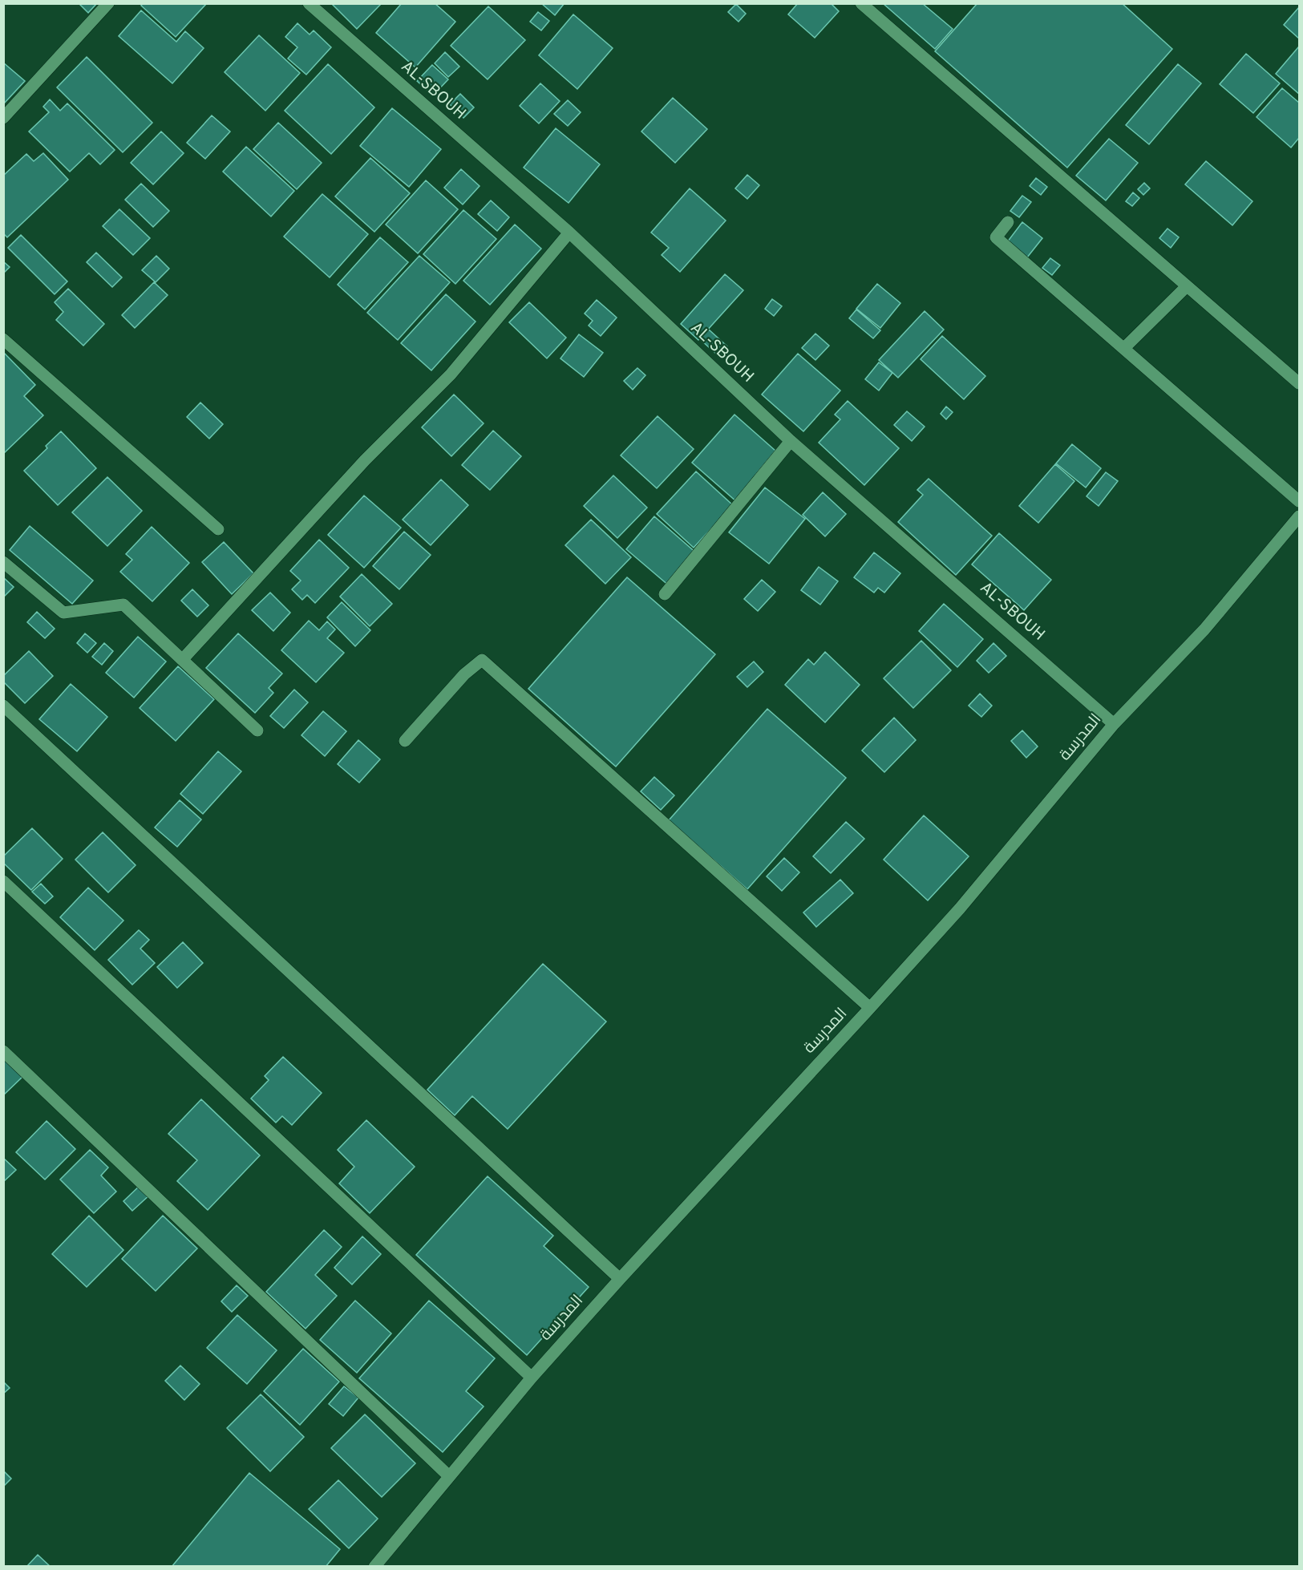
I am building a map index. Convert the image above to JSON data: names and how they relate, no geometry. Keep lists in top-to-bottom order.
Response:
{
  "streets": {
    "street": ["AL-SBOUH", "المدرسة"]
  },
  "crossings": [
    ["AL-SBOUH", "المدرسة"]
  ]
}
